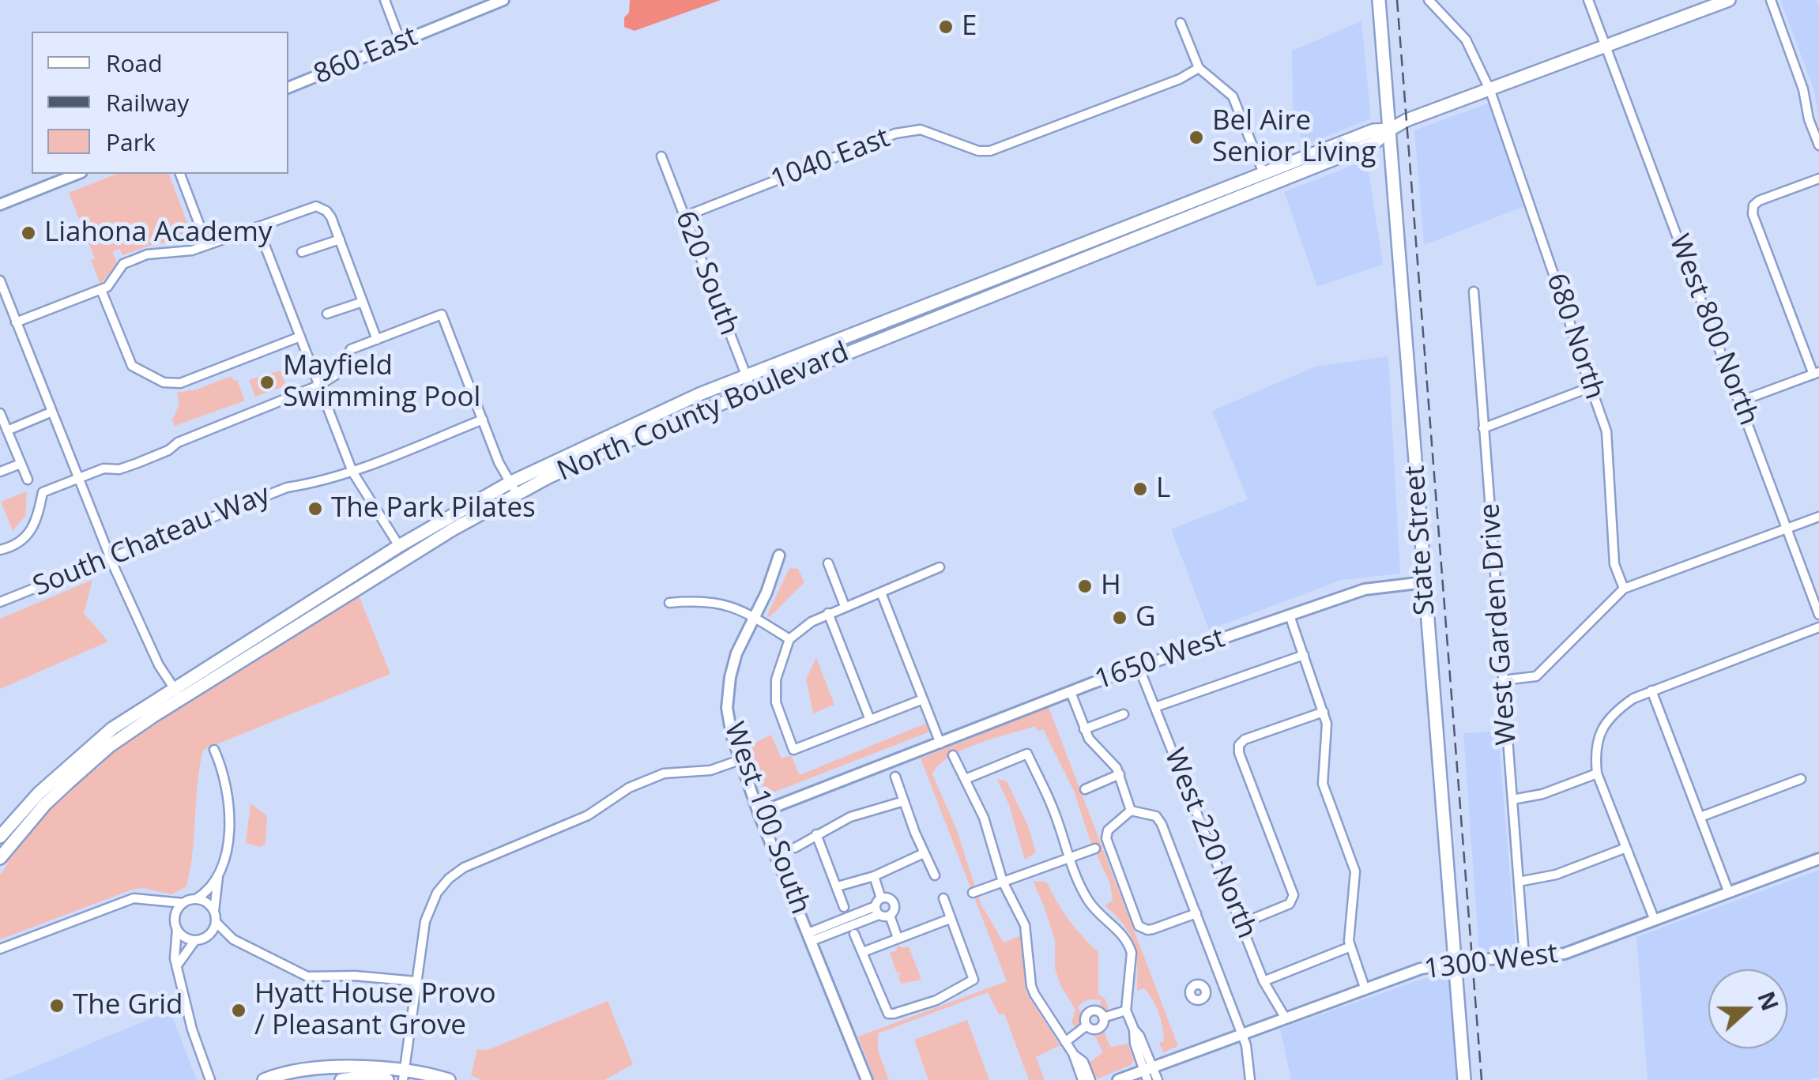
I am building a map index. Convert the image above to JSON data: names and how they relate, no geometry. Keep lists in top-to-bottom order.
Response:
{
  "streets": {
    "main road": ["North County Boulevard", "State Street"],
    "street": [
      "860 East",
      "1040 East",
      "620 South",
      "West 800 North",
      "680 North",
      "South Chateau Way",
      "West Garden Drive",
      "1650 West",
      "West 100 South",
      "West 220 North",
      "1300 West"
    ]
  },
  "crossings": [
    ["1040 East", "620 South"],
    ["620 South", "North County Boulevard"],
    ["West 800 North", "North County Boulevard"],
    ["680 North", "North County Boulevard"],
    ["North County Boulevard", "State Street"],
    ["State Street", "1650 West"],
    ["State Street", "1300 West"],
    ["West Garden Drive", "1300 West"],
    ["1650 West", "West 100 South"],
    ["1650 West", "West 220 North"],
    ["West 220 North", "1300 West"]
  ],
  "places": [
    "E",
    "Bel Aire Senior Living",
    "Liahona Academy",
    "Mayfield Swimming Pool",
    "L",
    "The Park Pilates",
    "H",
    "G",
    "The Grid",
    "Hyatt House Provo / Pleasant Grove"
  ],
  "legend": ["Road", "Railway", "Park"],
  "north": "right"
}
